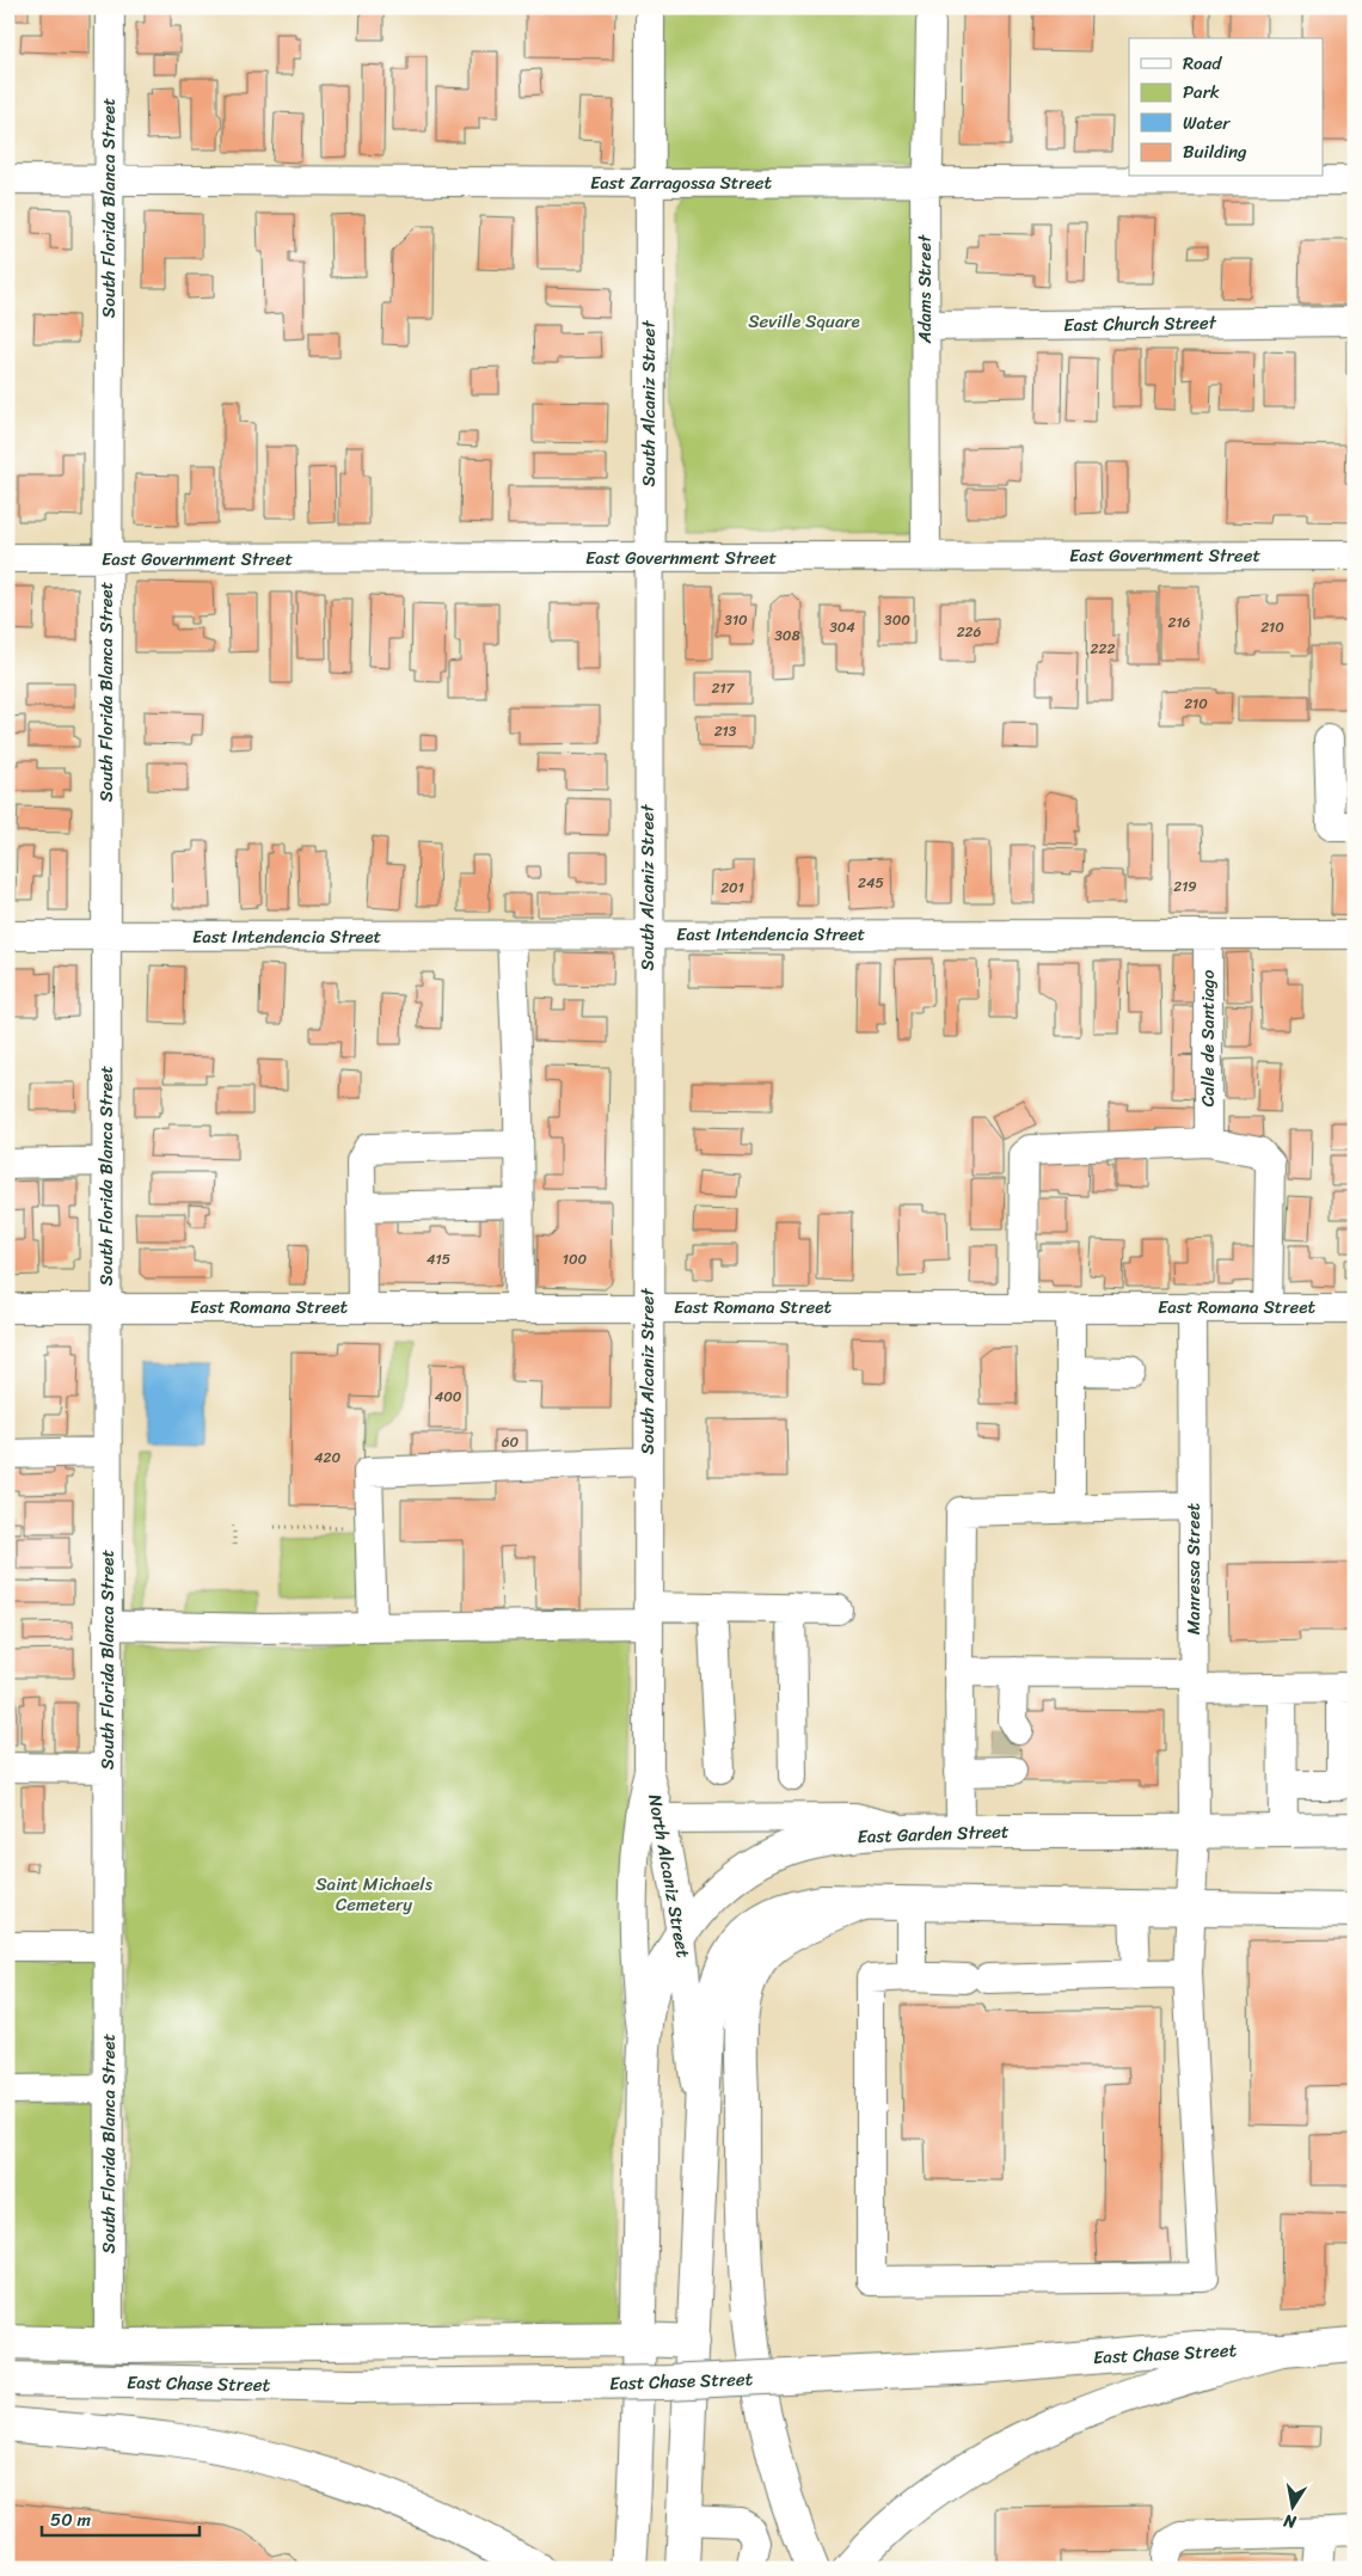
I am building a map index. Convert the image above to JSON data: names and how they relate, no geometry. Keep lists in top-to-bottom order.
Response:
{
  "streets": {
    "main road": ["East Garden Street", "North Alcaniz Street", "East Chase Street"],
    "street": [
      "East Zarragossa Street",
      "South Florida Blanca Street",
      "Adams Street",
      "East Church Street",
      "South Alcaniz Street",
      "East Government Street",
      "East Intendencia Street",
      "Calle de Santiago",
      "East Romana Street",
      "Manressa Street"
    ]
  },
  "crossings": [
    ["East Zarragossa Street", "South Florida Blanca Street"],
    ["East Zarragossa Street", "Adams Street"],
    ["East Zarragossa Street", "South Alcaniz Street"],
    ["South Florida Blanca Street", "East Government Street"],
    ["South Florida Blanca Street", "East Intendencia Street"],
    ["South Florida Blanca Street", "East Romana Street"],
    ["South Florida Blanca Street", "East Chase Street"],
    ["Adams Street", "East Church Street"],
    ["Adams Street", "East Government Street"],
    ["South Alcaniz Street", "East Government Street"],
    ["South Alcaniz Street", "East Intendencia Street"],
    ["South Alcaniz Street", "East Romana Street"],
    ["South Alcaniz Street", "North Alcaniz Street"],
    ["East Intendencia Street", "Calle de Santiago"],
    ["East Romana Street", "Manressa Street"],
    ["Manressa Street", "East Garden Street"],
    ["East Garden Street", "North Alcaniz Street"],
    ["North Alcaniz Street", "East Chase Street"]
  ],
  "parks": ["Seville Square", "Saint Michaels Cemetery"],
  "house_numbers": [
    "310",
    "300",
    "216",
    "304",
    "210",
    "226",
    "308",
    "222",
    "217",
    "210",
    "213",
    "245",
    "219",
    "201",
    "415",
    "100",
    "400",
    "60",
    "420"
  ],
  "legend": [
    "Road",
    "Park",
    "Water",
    "Building"
  ],
  "scale_bar": "50 m",
  "north": "bottom"
}
